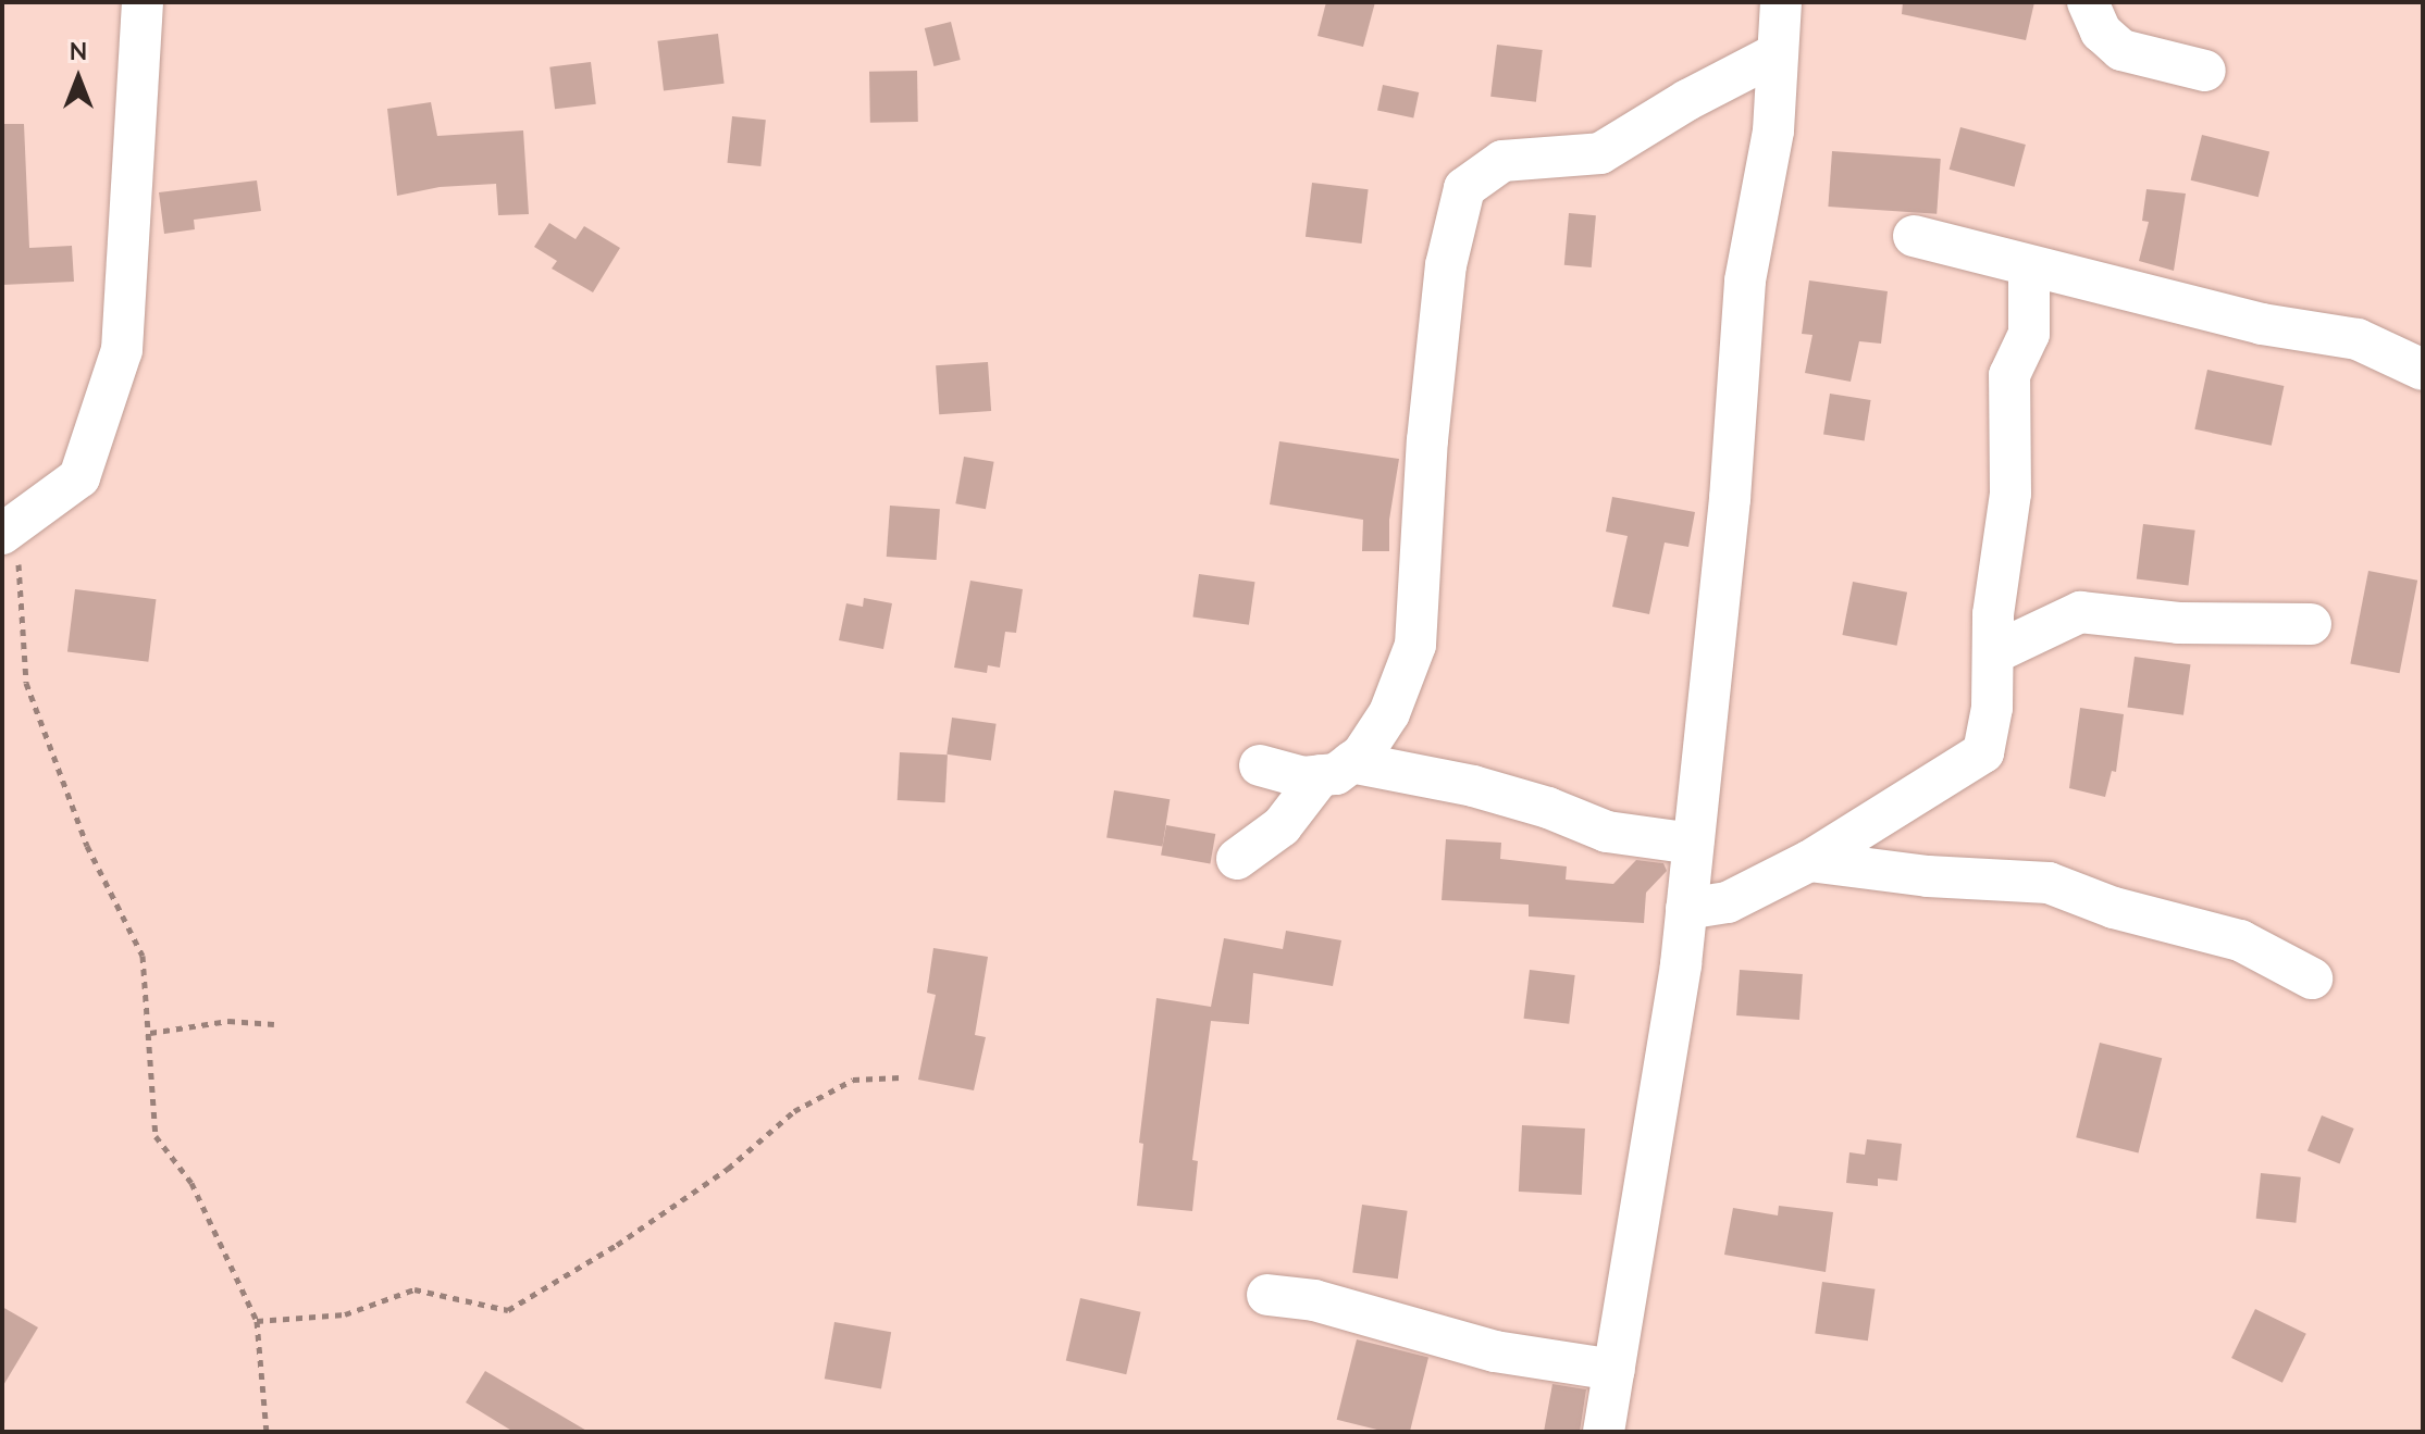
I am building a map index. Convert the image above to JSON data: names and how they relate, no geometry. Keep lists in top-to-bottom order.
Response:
{
  "north": "top"
}
